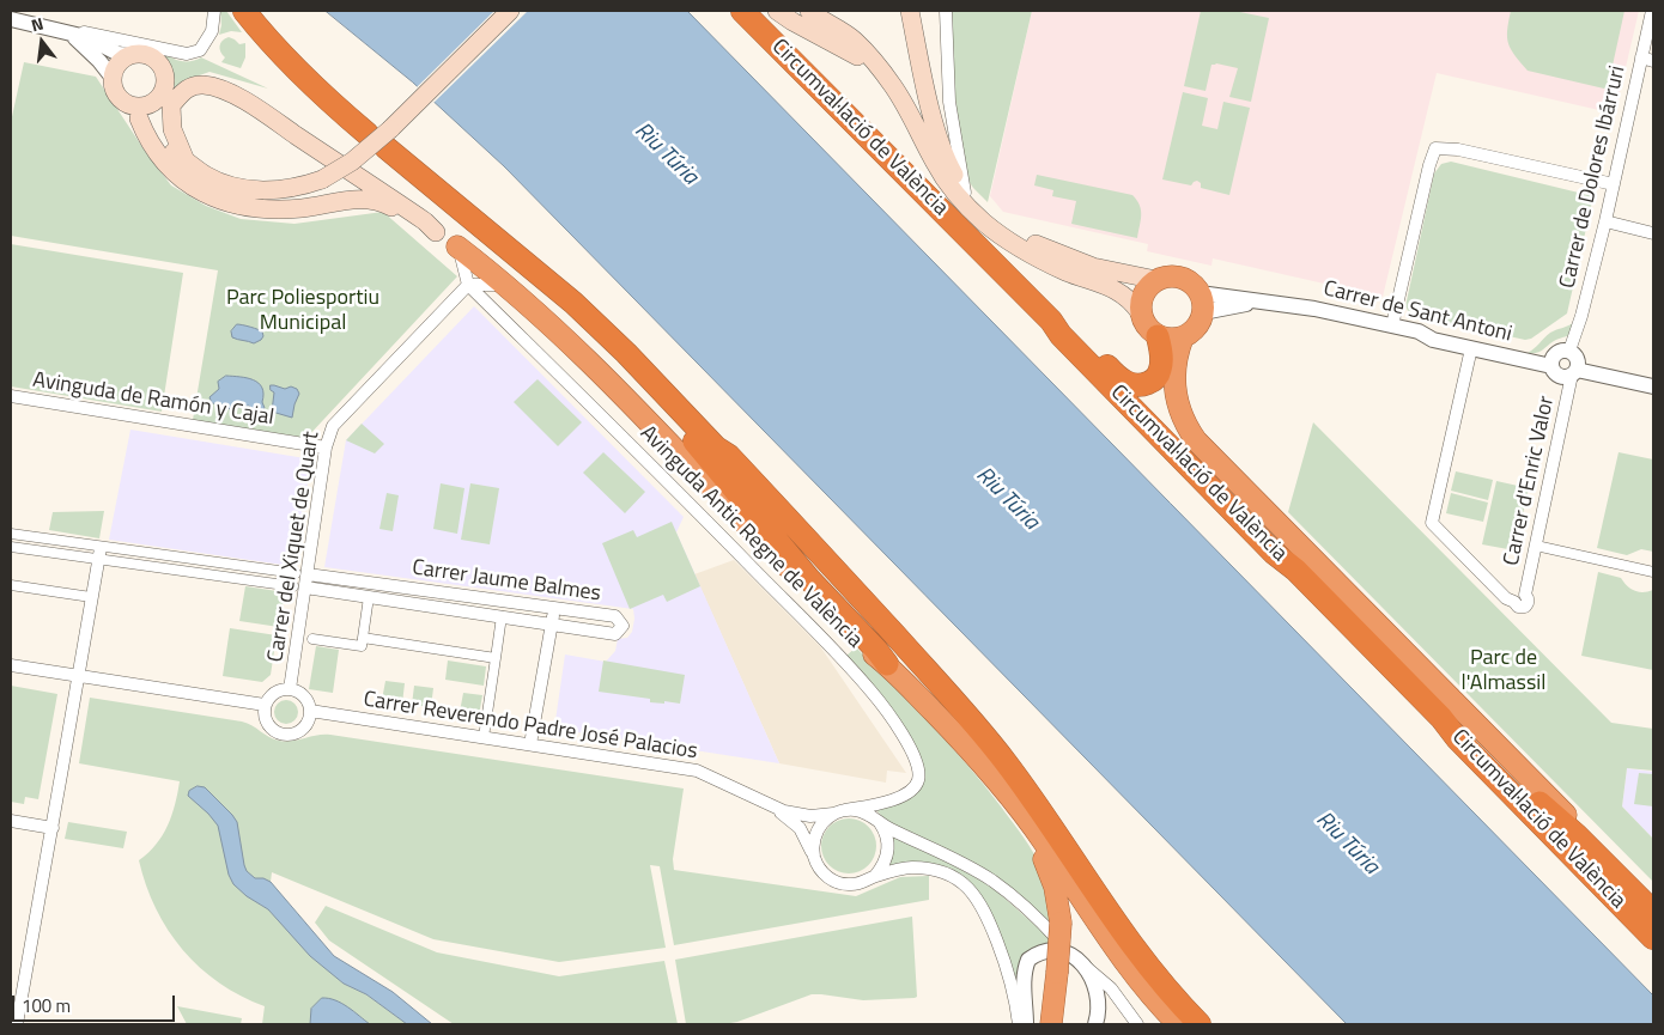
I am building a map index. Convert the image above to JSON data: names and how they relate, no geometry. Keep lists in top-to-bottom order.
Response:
{
  "streets": {
    "highway": ["Circumval·lació de València"],
    "street": [
      "Carrer de Dolores Ibárruri",
      "Carrer de Sant Antoni",
      "Avinguda de Ramón y Cajal",
      "Carrer d'Enric Valor",
      "Avinguda Antic Regne de València",
      "Carrer del Xiquet de Quart",
      "Carrer Jaume Balmes",
      "Carrer Reverendo Padre José Palacios"
    ]
  },
  "crossings": [
    ["Circumval·lació de València", "Carrer de Sant Antoni"],
    ["Carrer de Dolores Ibárruri", "Carrer de Sant Antoni"],
    ["Carrer de Dolores Ibárruri", "Carrer d'Enric Valor"],
    ["Carrer de Sant Antoni", "Carrer d'Enric Valor"],
    ["Avinguda de Ramón y Cajal", "Carrer del Xiquet de Quart"],
    ["Avinguda Antic Regne de València", "Carrer del Xiquet de Quart"],
    ["Avinguda Antic Regne de València", "Carrer Reverendo Padre José Palacios"],
    ["Carrer del Xiquet de Quart", "Carrer Jaume Balmes"],
    ["Carrer del Xiquet de Quart", "Carrer Reverendo Padre José Palacios"]
  ],
  "water": ["Riu Túria"],
  "parks": ["Parc Poliesportiu Municipal", "Parc de l'Almassil"],
  "scale_bar": "100 m",
  "north": "top"
}
